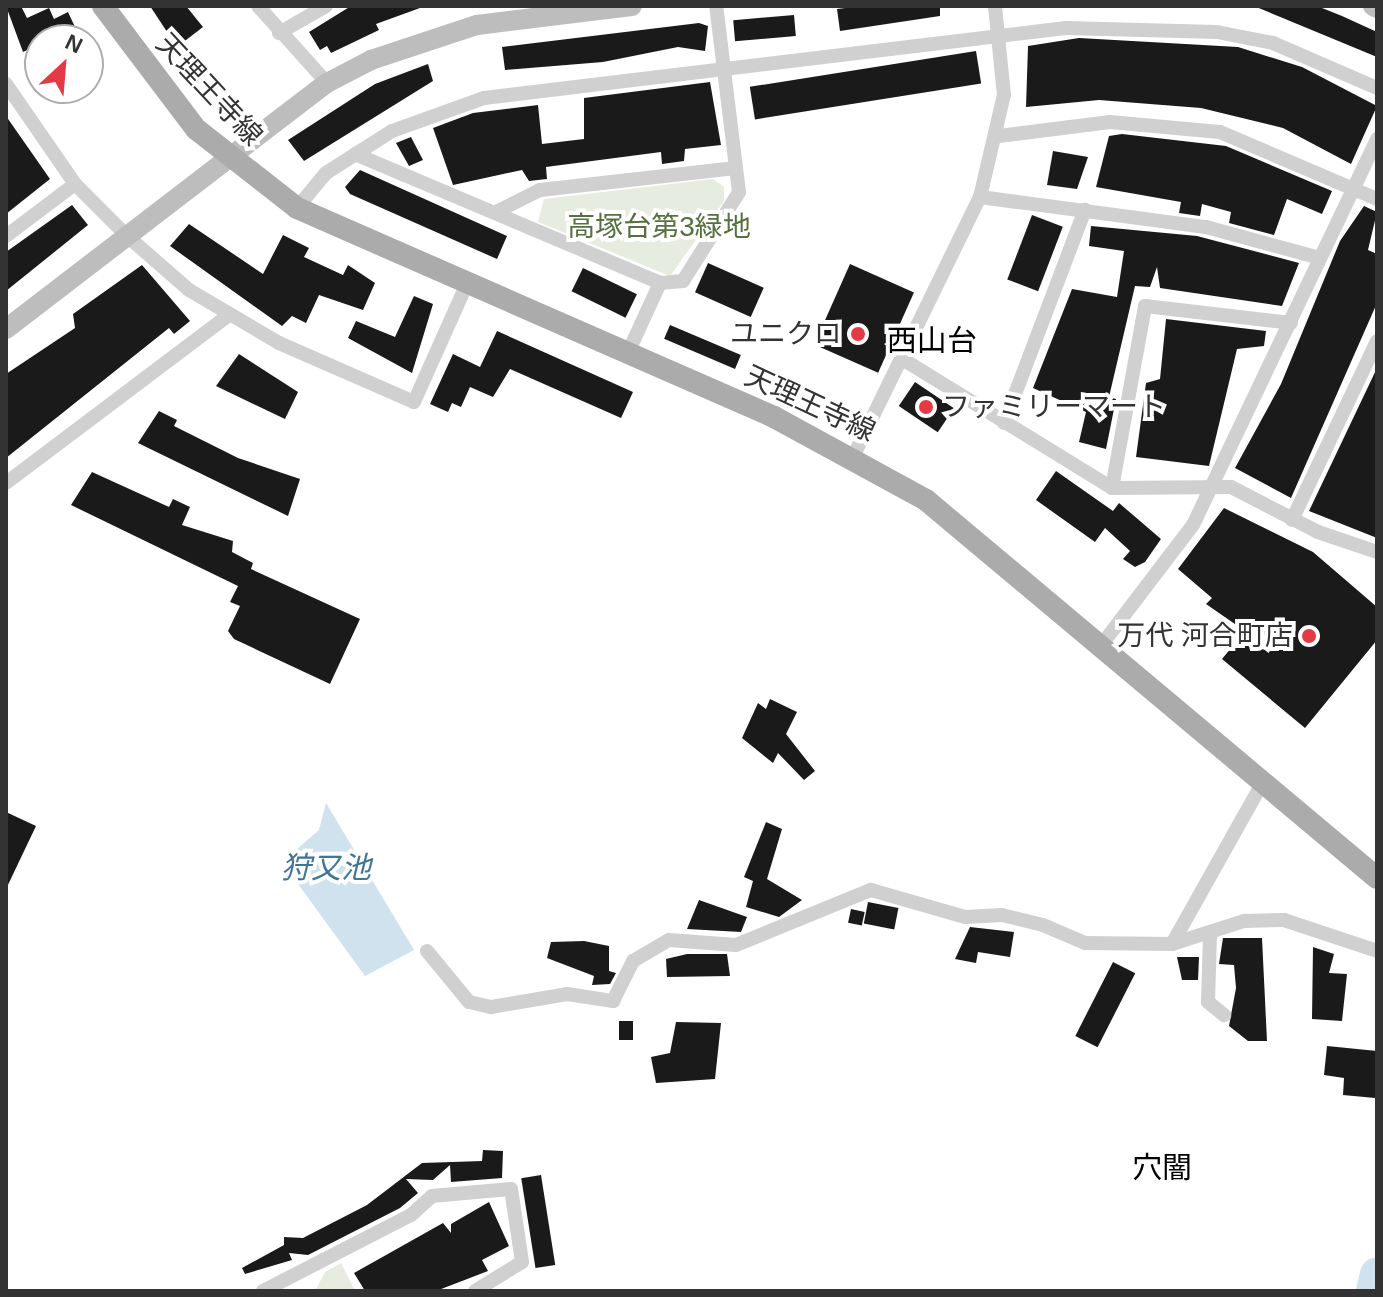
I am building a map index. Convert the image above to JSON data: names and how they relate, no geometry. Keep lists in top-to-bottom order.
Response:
{
  "streets": {
    "main road": ["天理王寺線"]
  },
  "districts": ["西山台", "穴闇"],
  "water": ["狩又池"],
  "parks": ["高塚台第3緑地"],
  "places": ["ユニクロ", "ファミリーマート", "万代 河合町店"],
  "north": "top right"
}
